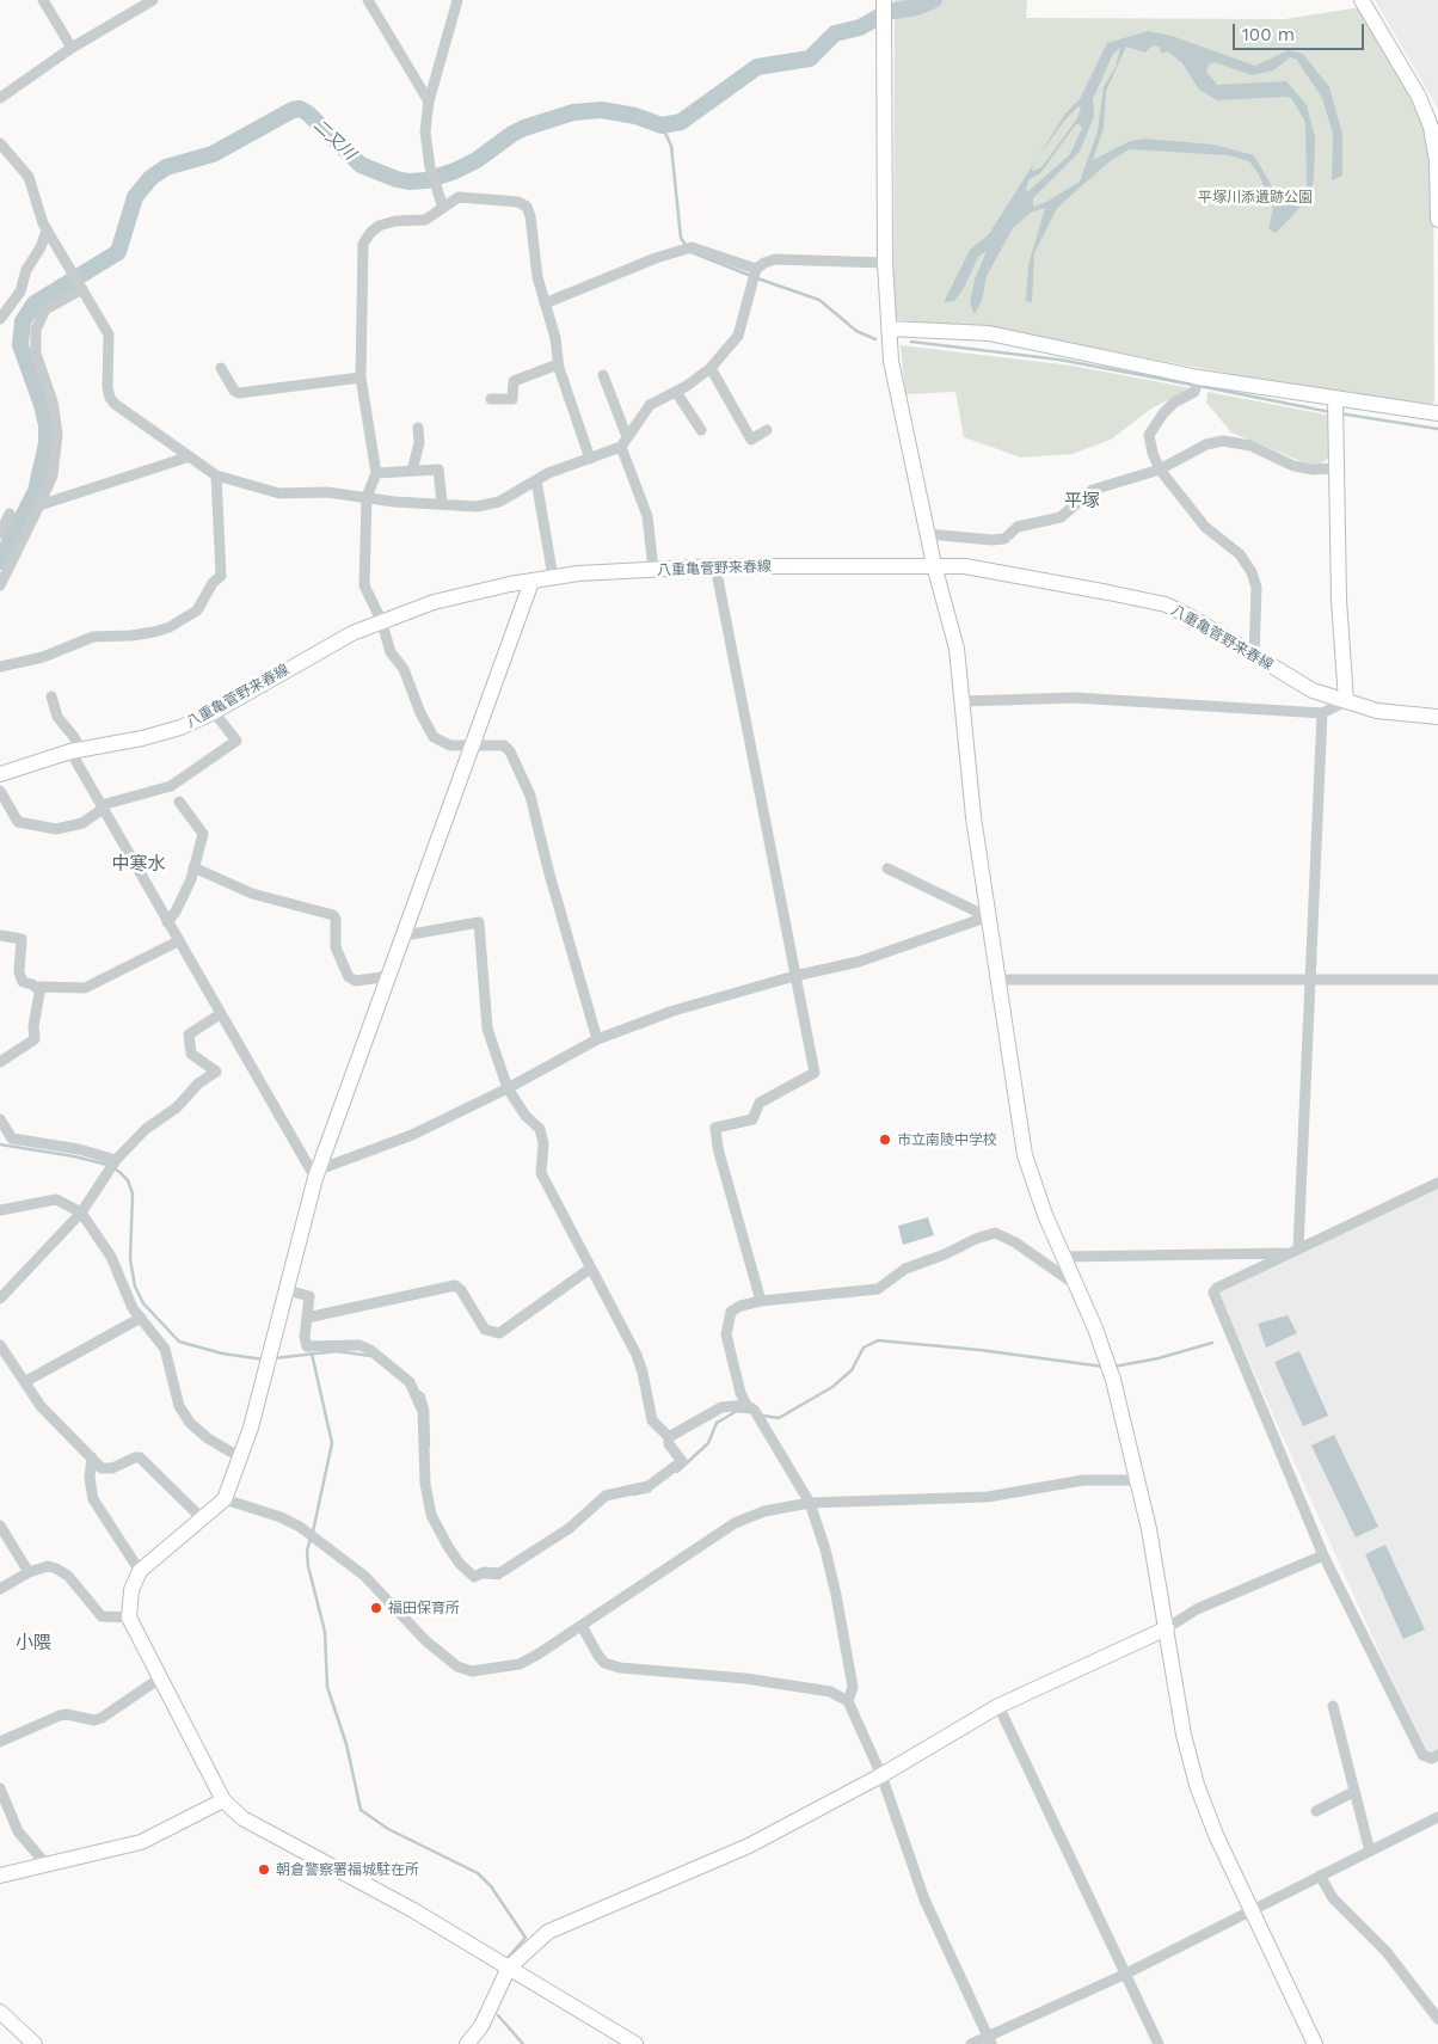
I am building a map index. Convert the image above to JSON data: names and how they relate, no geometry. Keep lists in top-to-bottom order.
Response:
{
  "streets": {
    "street": ["八重亀菅野来春線"]
  },
  "districts": ["平塚", "中寒水", "小隈"],
  "water": ["二又川"],
  "parks": ["平塚川添遺跡公園"],
  "places": ["市立南陵中学校", "福田保育所", "朝倉警察署福城駐在所"],
  "scale_bar": "100 m"
}
